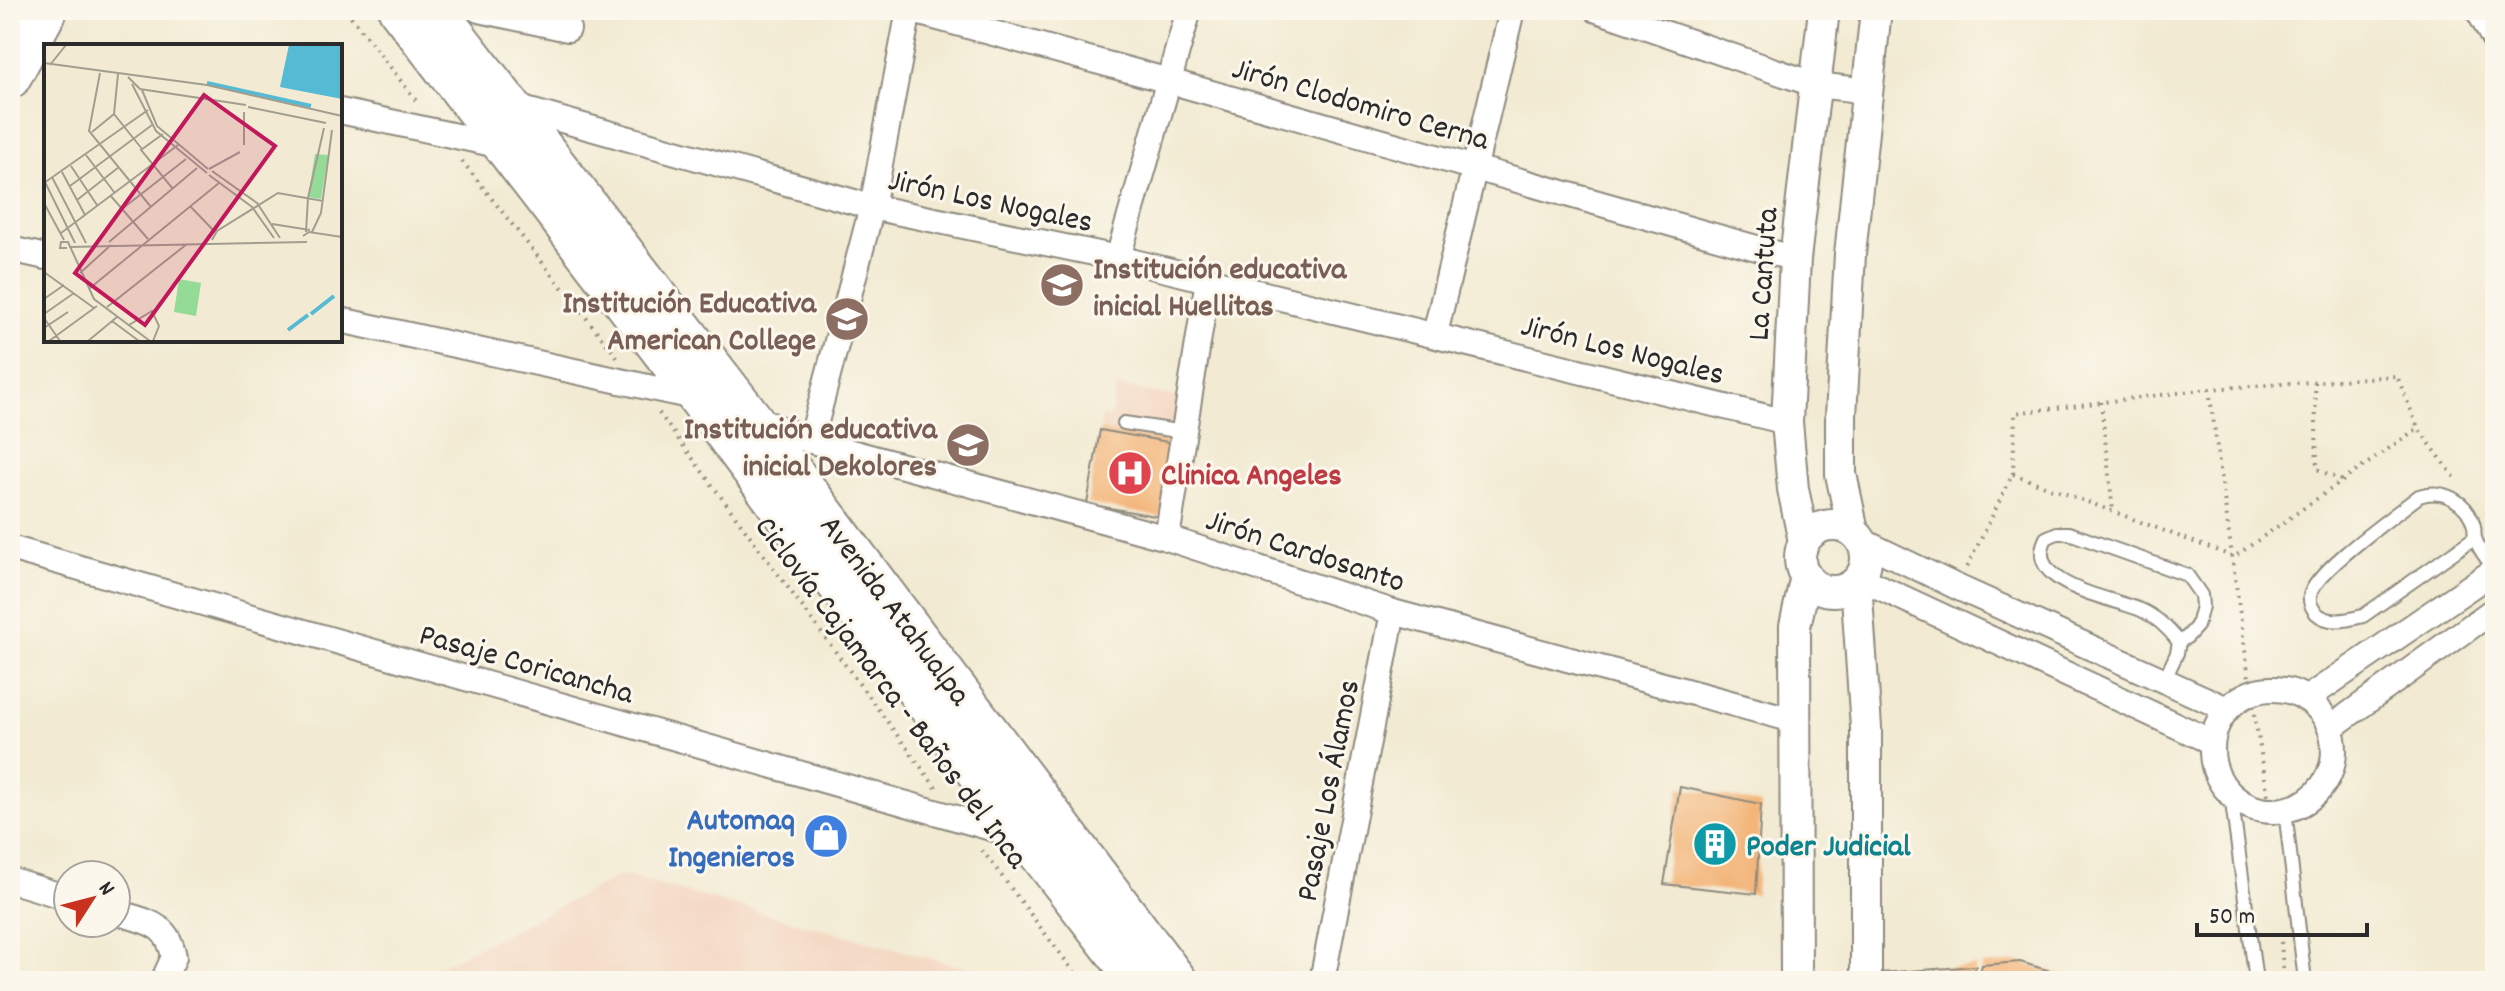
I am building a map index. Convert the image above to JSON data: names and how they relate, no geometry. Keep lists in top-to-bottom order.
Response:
{
  "streets": {
    "main road": ["Avenida Atahualpa"],
    "street": [
      "Jirón Clodomiro Cerna",
      "Jirón Los Nogales",
      "La Cantuta",
      "Jirón Cardosanto",
      "Pasaje Coricancha",
      "Pasaje Los Álamos"
    ],
    "path": ["Ciclovía Cajamarca - Baños del Inca"]
  },
  "crossings": [
    ["Jirón Clodomiro Cerna", "La Cantuta"],
    ["Jirón Los Nogales", "La Cantuta"],
    ["Jirón Los Nogales", "Avenida Atahualpa"],
    ["La Cantuta", "Jirón Cardosanto"],
    ["Jirón Cardosanto", "Avenida Atahualpa"],
    ["Jirón Cardosanto", "Ciclovía Cajamarca - Baños del Inca"],
    ["Jirón Cardosanto", "Pasaje Los Álamos"],
    ["Avenida Atahualpa", "Pasaje Coricancha"],
    ["Pasaje Coricancha", "Ciclovía Cajamarca - Baños del Inca"]
  ],
  "places": {
    "school or university": ["Institución educativa inicial Huellitas", "Institución Educativa American College", "Institución educativa inicial Dekolores"],
    "hospital": ["Clinica Angeles"],
    "shop": ["Automaq Ingenieros"],
    "building": ["Poder Judicial"]
  },
  "scale_bar": "50 m",
  "north": "top right"
}
